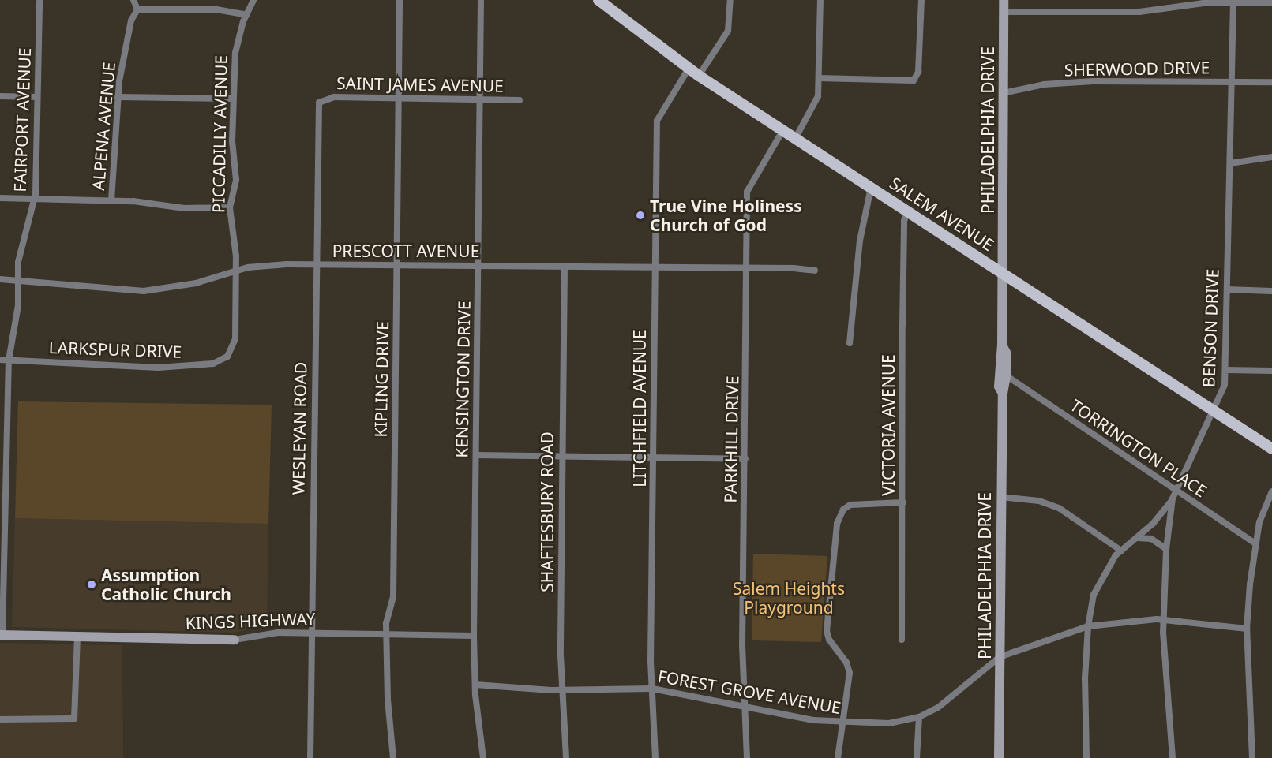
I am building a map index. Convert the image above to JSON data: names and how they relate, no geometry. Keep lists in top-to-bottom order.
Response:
{
  "streets": {
    "main road": ["PHILADELPHIA DRIVE", "SALEM AVENUE", "KINGS HIGHWAY"],
    "street": [
      "SHERWOOD DRIVE",
      "SAINT JAMES AVENUE",
      "FAIRPORT AVENUE",
      "ALPENA AVENUE",
      "PICCADILLY AVENUE",
      "PRESCOTT AVENUE",
      "BENSON DRIVE",
      "LARKSPUR DRIVE",
      "KIPLING DRIVE",
      "KENSINGTON DRIVE",
      "LITCHFIELD AVENUE",
      "VICTORIA AVENUE",
      "WESLEYAN ROAD",
      "PARKHILL DRIVE",
      "TORRINGTON PLACE",
      "SHAFTESBURY ROAD",
      "FOREST GROVE AVENUE"
    ]
  },
  "crossings": [
    ["SHERWOOD DRIVE", "PHILADELPHIA DRIVE"],
    ["SHERWOOD DRIVE", "BENSON DRIVE"],
    ["SAINT JAMES AVENUE", "KIPLING DRIVE"],
    ["SAINT JAMES AVENUE", "KENSINGTON DRIVE"],
    ["SAINT JAMES AVENUE", "WESLEYAN ROAD"],
    ["FAIRPORT AVENUE", "PRESCOTT AVENUE"],
    ["FAIRPORT AVENUE", "LARKSPUR DRIVE"],
    ["FAIRPORT AVENUE", "KINGS HIGHWAY"],
    ["PHILADELPHIA DRIVE", "SALEM AVENUE"],
    ["PHILADELPHIA DRIVE", "TORRINGTON PLACE"],
    ["PHILADELPHIA DRIVE", "FOREST GROVE AVENUE"],
    ["PICCADILLY AVENUE", "PRESCOTT AVENUE"],
    ["PICCADILLY AVENUE", "LARKSPUR DRIVE"],
    ["SALEM AVENUE", "BENSON DRIVE"],
    ["SALEM AVENUE", "LITCHFIELD AVENUE"],
    ["SALEM AVENUE", "VICTORIA AVENUE"],
    ["SALEM AVENUE", "PARKHILL DRIVE"],
    ["PRESCOTT AVENUE", "KIPLING DRIVE"],
    ["PRESCOTT AVENUE", "KENSINGTON DRIVE"],
    ["PRESCOTT AVENUE", "LITCHFIELD AVENUE"],
    ["PRESCOTT AVENUE", "WESLEYAN ROAD"],
    ["PRESCOTT AVENUE", "PARKHILL DRIVE"],
    ["PRESCOTT AVENUE", "SHAFTESBURY ROAD"],
    ["BENSON DRIVE", "TORRINGTON PLACE"],
    ["BENSON DRIVE", "FOREST GROVE AVENUE"],
    ["KIPLING DRIVE", "KINGS HIGHWAY"],
    ["KENSINGTON DRIVE", "KINGS HIGHWAY"],
    ["KENSINGTON DRIVE", "FOREST GROVE AVENUE"],
    ["LITCHFIELD AVENUE", "FOREST GROVE AVENUE"],
    ["WESLEYAN ROAD", "KINGS HIGHWAY"],
    ["PARKHILL DRIVE", "FOREST GROVE AVENUE"],
    ["SHAFTESBURY ROAD", "FOREST GROVE AVENUE"]
  ],
  "parks": ["Salem Heights Playground"],
  "places": ["True Vine Holiness Church of God", "Assumption Catholic Church"]
}
